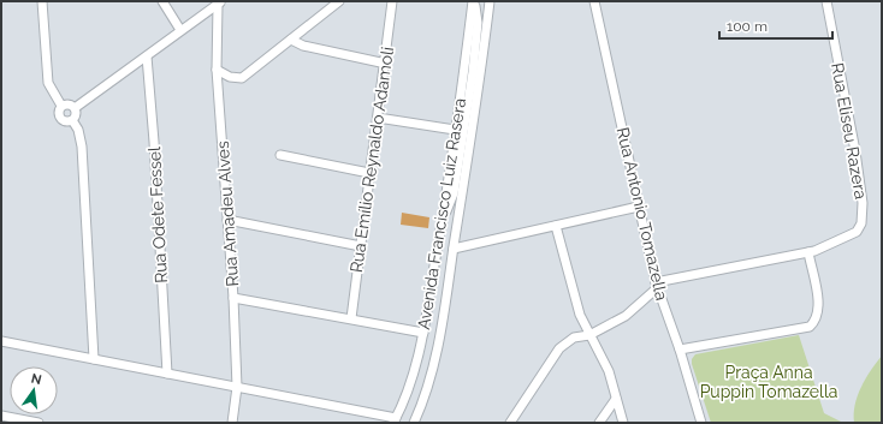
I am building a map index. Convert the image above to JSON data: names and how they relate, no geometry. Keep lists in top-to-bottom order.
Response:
{
  "streets": {
    "street": [
      "Rua Eliseu Razera",
      "Rua Emílio Reynaldo Adamoli",
      "Rua Amadeu Alves",
      "Avenida Francisco Luiz Rasera",
      "Rua Antonio Tomazella",
      "Rua Odete Fessel"
    ]
  },
  "parks": ["Praça Anna Puppin Tomazella"],
  "scale_bar": "100 m",
  "north": "top"
}
